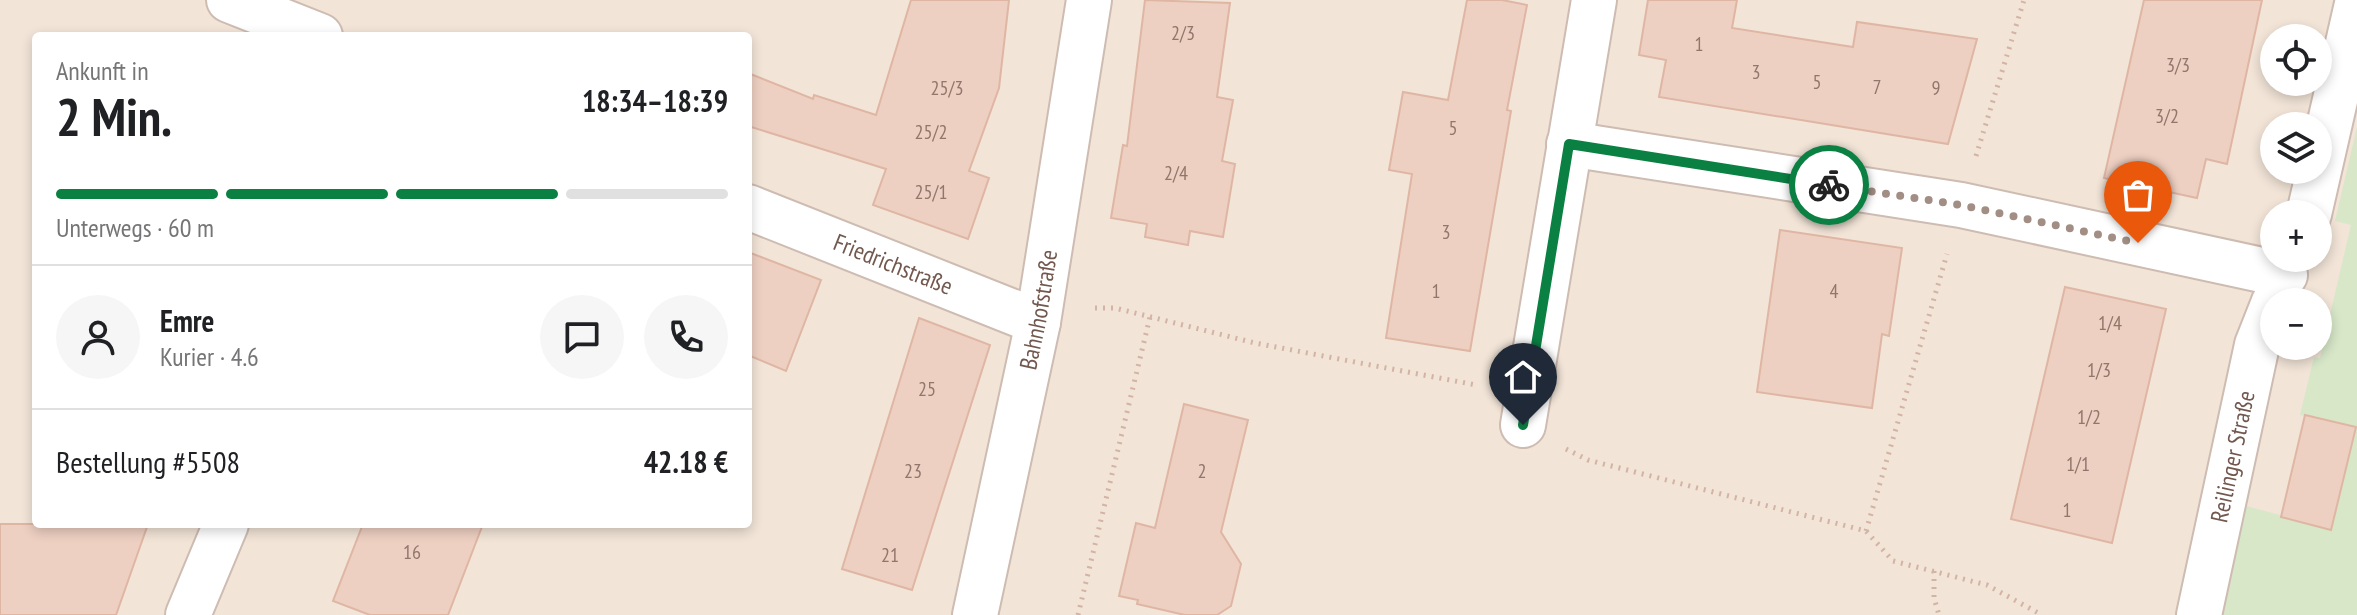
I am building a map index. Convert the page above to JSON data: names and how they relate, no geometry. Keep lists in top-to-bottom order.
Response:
{
  "streets": {
    "street": ["Friedrichstraße", "Bahnhofstraße", "Reilinger Straße"]
  },
  "crossings": [
    ["Friedrichstraße", "Bahnhofstraße"]
  ],
  "house_numbers": [
    "2/3",
    "1",
    "3/3",
    "3",
    "5",
    "7",
    "25/3",
    "9",
    "3/2",
    "5",
    "25/2",
    "2/4",
    "25/1",
    "3",
    "1",
    "4",
    "1/4",
    "1/3",
    "25",
    "1/2",
    "1/1",
    "23",
    "2",
    "1",
    "16",
    "21"
  ],
  "page": {
    "map_buttons": ["+", "−"],
    "heading": ["2 Min.", "Ankunft in", "18:34–18:39"],
    "panel": [
      "Emre",
      "Kurier · 4.6",
      "Bestellung #5508",
      "42.18 €"
    ],
    "bar": "Unterwegs · 60 m"
  }
}
